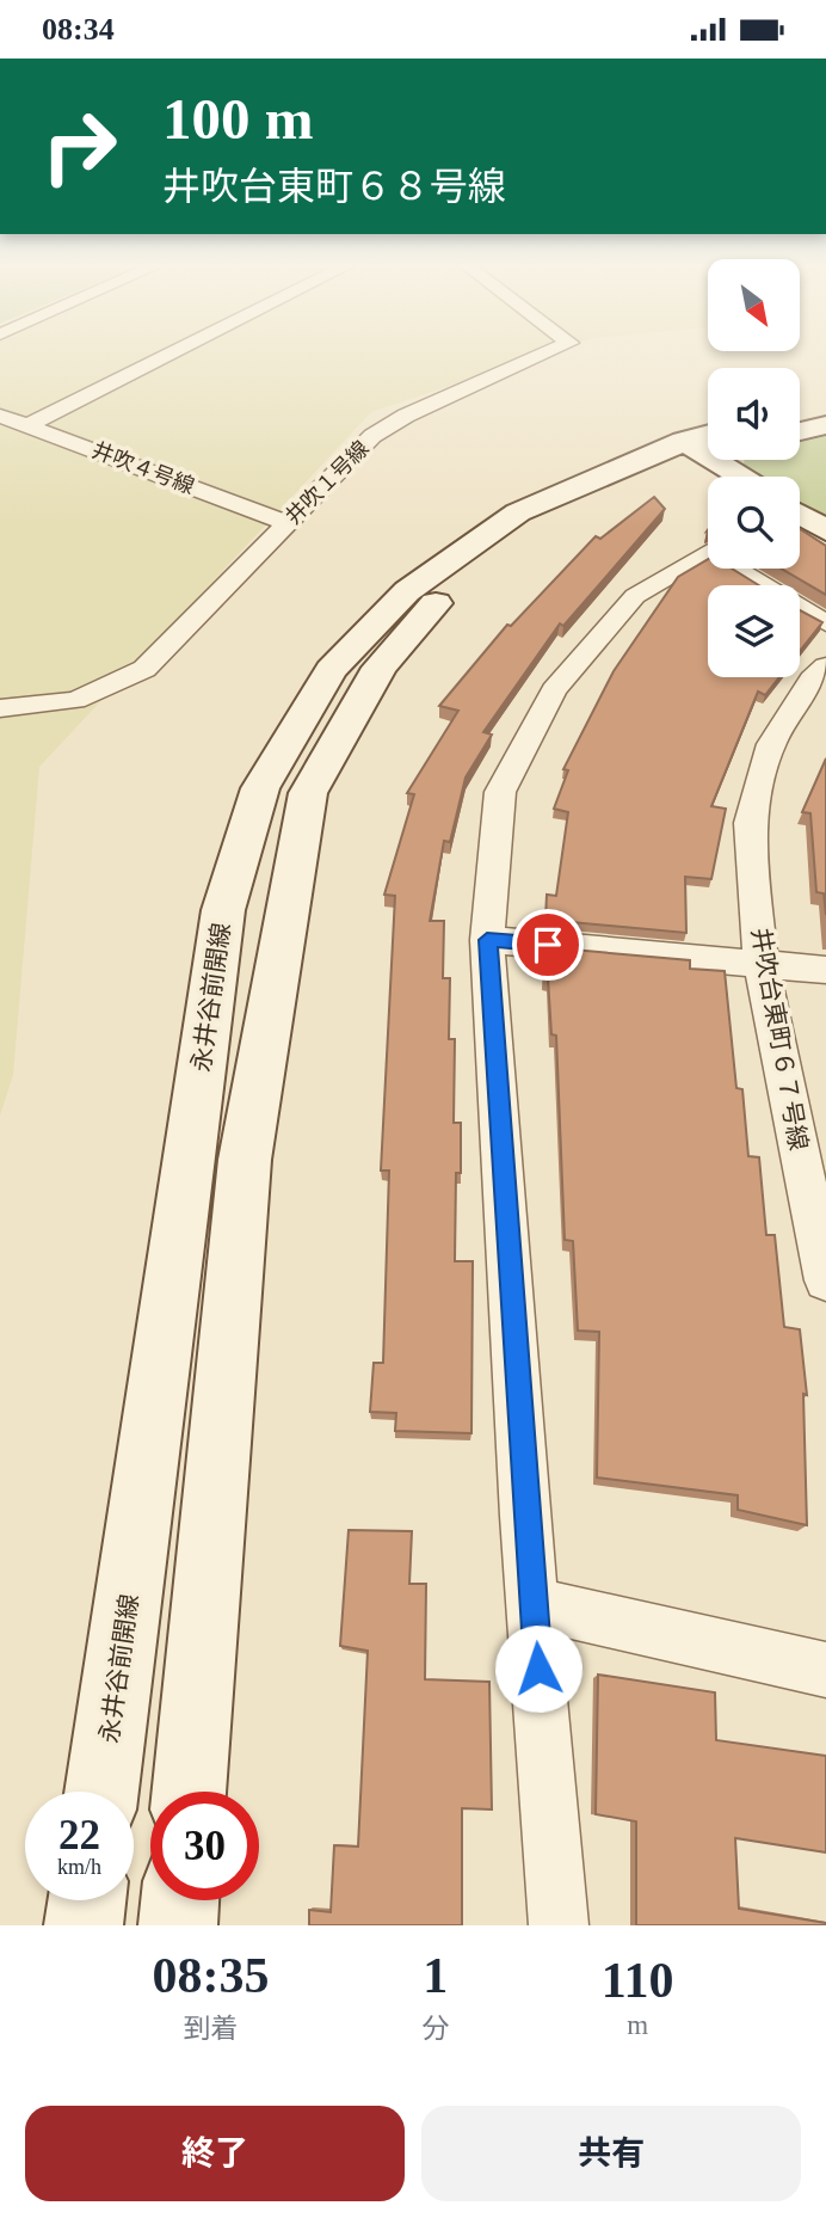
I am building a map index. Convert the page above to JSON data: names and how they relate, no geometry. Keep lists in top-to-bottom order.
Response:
{
  "streets": {
    "street": [
      "井吹４号線",
      "井吹１号線",
      "永井谷前開線",
      "井吹台東町６７号線"
    ]
  },
  "crossings": [
    ["井吹４号線", "井吹１号線"]
  ],
  "north": "bottom right",
  "page": {
    "status": "08:34",
    "turn": ["100 m", "井吹台東町６８号線"],
    "speed": "22 km/h",
    "limit": "30",
    "eta": [
      "08:35",
      "到着",
      "1",
      "分",
      "110",
      "m"
    ],
    "buttons": ["終了", "共有"]
  }
}
